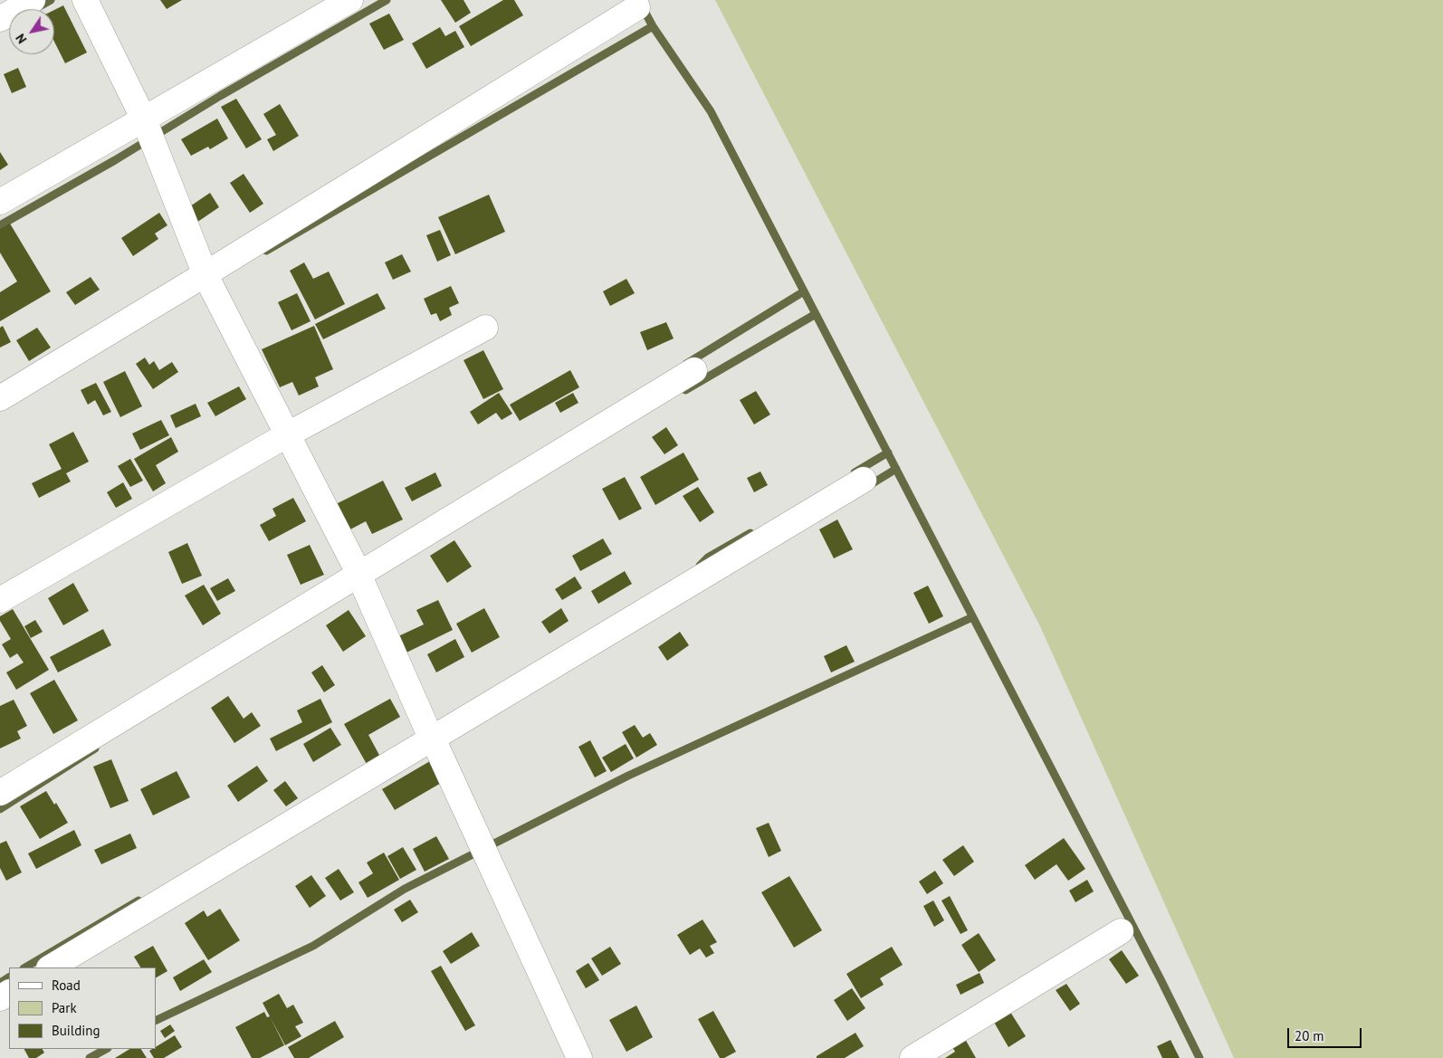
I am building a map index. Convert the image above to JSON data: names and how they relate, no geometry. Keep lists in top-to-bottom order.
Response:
{
  "legend": ["Road", "Park", "Building"],
  "scale_bar": "20 m",
  "north": "bottom left"
}
